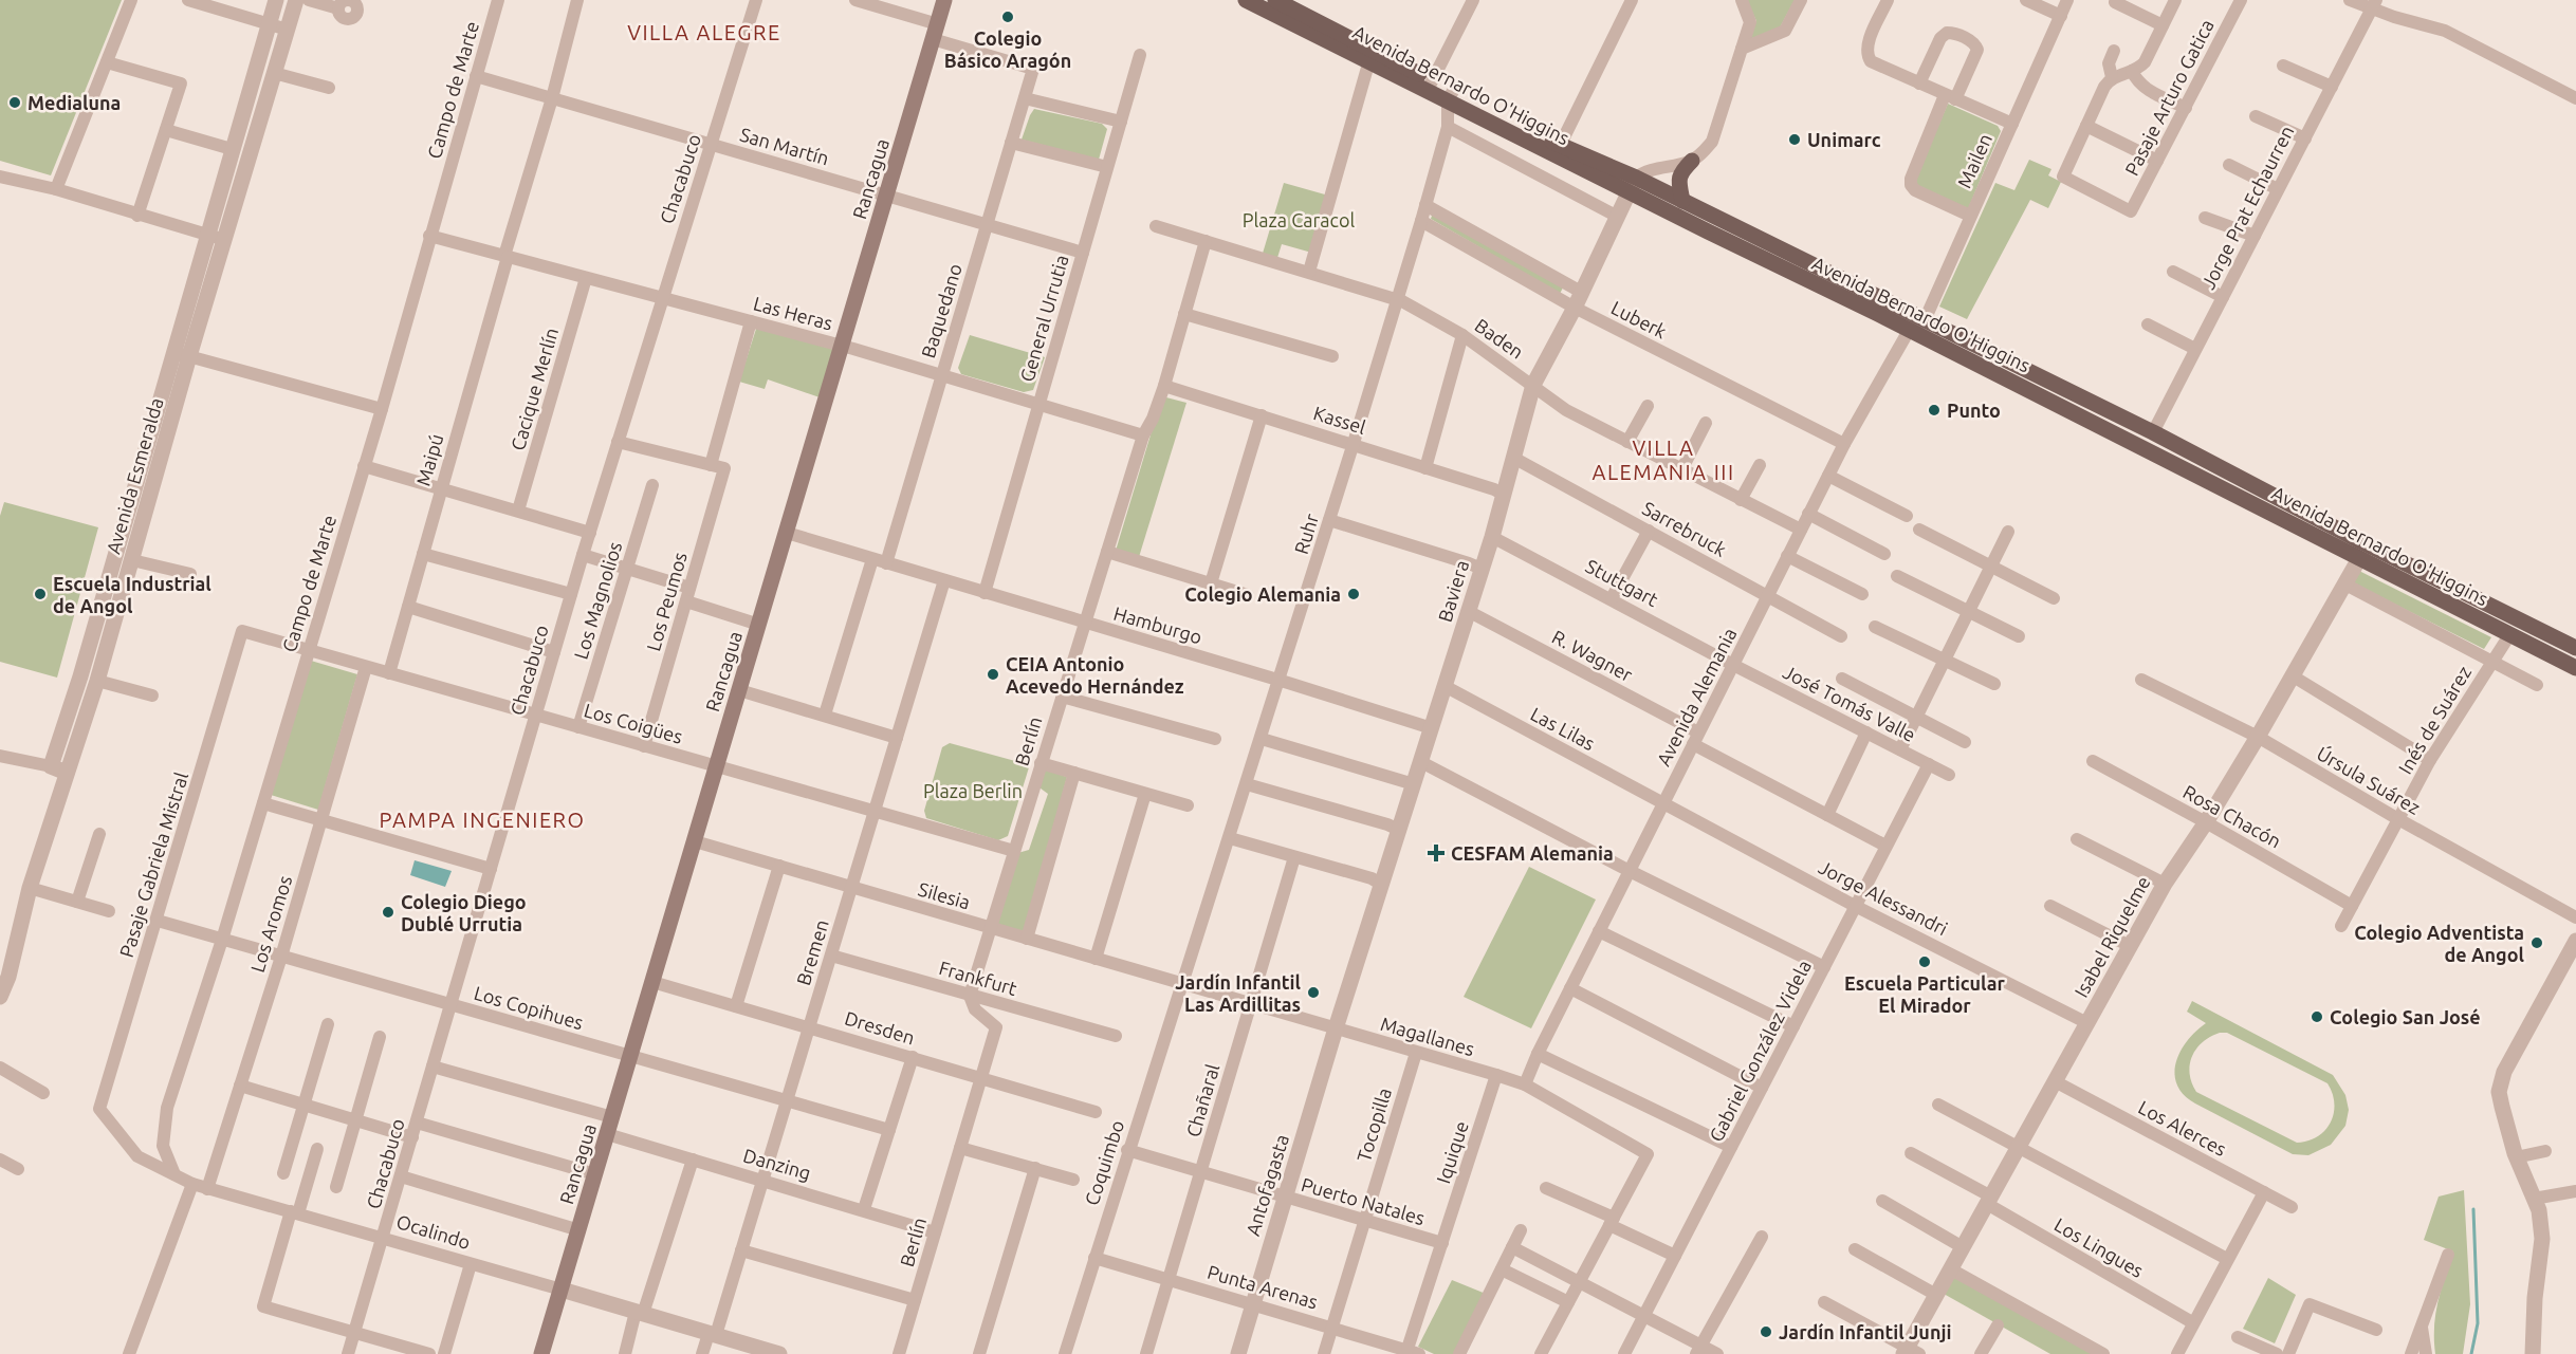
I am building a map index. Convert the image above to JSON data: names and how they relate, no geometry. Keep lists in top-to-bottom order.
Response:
{
  "streets": {
    "main road": ["Avenida Bernardo O'Higgins", "Rancagua"],
    "street": [
      "Campo de Marte",
      "Pasaje Arturo Gatica",
      "San Martín",
      "Mailen",
      "Chacabuco",
      "Jorge Prat Echaurren",
      "Baquedano",
      "Las Heras",
      "General Urrutia",
      "Luberk",
      "Baden",
      "Cacique Merlín",
      "Kassel",
      "Maipú",
      "Avenida Esmeralda",
      "Sarrebruck",
      "Ruhr",
      "Stuttgart",
      "Baviera",
      "Los Magnolios",
      "Los Peumos",
      "Hamburgo",
      "R. Wagner",
      "Avenida Alemania",
      "José Tomás Valle",
      "Inés de Suárez",
      "Los Coigües",
      "Las Lilas",
      "Berlín",
      "Úrsula Suárez",
      "Rosa Chacón",
      "Pasaje Gabriela Mistral",
      "Silesia",
      "Jorge Alessandri",
      "Los Aromos",
      "Isabel Riquelme",
      "Bremen",
      "Frankfurt",
      "Los Copihues",
      "Dresden",
      "Magallanes",
      "Gabriel González Videla",
      "Chañaral",
      "Tocopilla",
      "Los Alerces",
      "Iquique",
      "Coquimbo",
      "Danzing",
      "Antofagasta",
      "Puerto Natales",
      "Ocalindo",
      "Los Lingues",
      "Punta Arenas"
    ]
  },
  "crossings": [
    ["Avenida Bernardo O'Higgins", "Mailen"],
    ["Avenida Bernardo O'Higgins", "Jorge Prat Echaurren"],
    ["Avenida Bernardo O'Higgins", "Ruhr"],
    ["Avenida Bernardo O'Higgins", "Baviera"],
    ["Avenida Bernardo O'Higgins", "Avenida Alemania"],
    ["Avenida Bernardo O'Higgins", "Inés de Suárez"],
    ["Avenida Bernardo O'Higgins", "Isabel Riquelme"],
    ["Campo de Marte", "San Martín"],
    ["Campo de Marte", "Las Heras"],
    ["Campo de Marte", "Los Coigües"],
    ["Campo de Marte", "Los Copihues"],
    ["Campo de Marte", "Ocalindo"],
    ["San Martín", "Chacabuco"],
    ["San Martín", "Rancagua"],
    ["San Martín", "Baquedano"],
    ["San Martín", "General Urrutia"],
    ["San Martín", "Maipú"],
    ["Chacabuco", "Las Heras"],
    ["Chacabuco", "Los Coigües"],
    ["Chacabuco", "Los Copihues"],
    ["Chacabuco", "Ocalindo"],
    ["Rancagua", "Baquedano"],
    ["Rancagua", "Las Heras"],
    ["Rancagua", "Hamburgo"],
    ["Rancagua", "Los Coigües"],
    ["Rancagua", "Silesia"],
    ["Rancagua", "Los Copihues"],
    ["Rancagua", "Dresden"],
    ["Rancagua", "Danzing"],
    ["Rancagua", "Ocalindo"],
    ["Baquedano", "Las Heras"],
    ["Baquedano", "Hamburgo"],
    ["Las Heras", "General Urrutia"],
    ["Las Heras", "Cacique Merlín"],
    ["Las Heras", "Maipú"],
    ["Las Heras", "Berlín"],
    ["General Urrutia", "Hamburgo"],
    ["Luberk", "Ruhr"],
    ["Luberk", "Baviera"],
    ["Luberk", "Avenida Alemania"],
    ["Baden", "Ruhr"],
    ["Baden", "Baviera"],
    ["Baden", "Avenida Alemania"],
    ["Baden", "Berlín"],
    ["Kassel", "Ruhr"],
    ["Kassel", "Baviera"],
    ["Kassel", "Berlín"],
    ["Maipú", "Los Coigües"],
    ["Sarrebruck", "Baviera"],
    ["Sarrebruck", "Avenida Alemania"],
    ["Ruhr", "Hamburgo"],
    ["Ruhr", "Silesia"],
    ["Ruhr", "Magallanes"],
    ["Ruhr", "Coquimbo"],
    ["Stuttgart", "Baviera"],
    ["Stuttgart", "Avenida Alemania"],
    ["Stuttgart", "José Tomás Valle"],
    ["Baviera", "Hamburgo"],
    ["Baviera", "R. Wagner"],
    ["Baviera", "Las Lilas"],
    ["Baviera", "Magallanes"],
    ["Baviera", "Antofagasta"],
    ["Los Magnolios", "Los Coigües"],
    ["Los Peumos", "Los Coigües"],
    ["Hamburgo", "Berlín"],
    ["Hamburgo", "Bremen"],
    ["R. Wagner", "Avenida Alemania"],
    ["R. Wagner", "Gabriel González Videla"],
    ["Avenida Alemania", "José Tomás Valle"],
    ["Avenida Alemania", "Las Lilas"],
    ["Avenida Alemania", "Jorge Alessandri"],
    ["Avenida Alemania", "Magallanes"],
    ["José Tomás Valle", "Gabriel González Videla"],
    ["Inés de Suárez", "Úrsula Suárez"],
    ["Inés de Suárez", "Rosa Chacón"],
    ["Los Coigües", "Berlín"],
    ["Los Coigües", "Pasaje Gabriela Mistral"],
    ["Los Coigües", "Los Aromos"],
    ["Los Coigües", "Bremen"],
    ["Las Lilas", "Jorge Alessandri"],
    ["Berlín", "Silesia"],
    ["Berlín", "Frankfurt"],
    ["Berlín", "Dresden"],
    ["Berlín", "Danzing"],
    ["Úrsula Suárez", "Isabel Riquelme"],
    ["Rosa Chacón", "Isabel Riquelme"],
    ["Pasaje Gabriela Mistral", "Los Copihues"],
    ["Pasaje Gabriela Mistral", "Ocalindo"],
    ["Silesia", "Bremen"],
    ["Silesia", "Magallanes"],
    ["Silesia", "Coquimbo"],
    ["Jorge Alessandri", "Isabel Riquelme"],
    ["Jorge Alessandri", "Gabriel González Videla"],
    ["Los Aromos", "Los Copihues"],
    ["Los Aromos", "Ocalindo"],
    ["Isabel Riquelme", "Los Alerces"],
    ["Isabel Riquelme", "Los Lingues"],
    ["Bremen", "Frankfurt"],
    ["Bremen", "Los Copihues"],
    ["Bremen", "Dresden"],
    ["Bremen", "Danzing"],
    ["Bremen", "Ocalindo"],
    ["Magallanes", "Chañaral"],
    ["Magallanes", "Tocopilla"],
    ["Magallanes", "Iquique"],
    ["Magallanes", "Coquimbo"],
    ["Magallanes", "Antofagasta"],
    ["Chañaral", "Puerto Natales"],
    ["Chañaral", "Punta Arenas"],
    ["Tocopilla", "Puerto Natales"],
    ["Tocopilla", "Punta Arenas"],
    ["Iquique", "Puerto Natales"],
    ["Iquique", "Punta Arenas"],
    ["Coquimbo", "Puerto Natales"],
    ["Coquimbo", "Punta Arenas"],
    ["Antofagasta", "Puerto Natales"],
    ["Antofagasta", "Punta Arenas"]
  ],
  "districts": ["VILLA ALEGRE", "VILLA ALEMANIA III", "PAMPA INGENIERO"],
  "parks": ["Plaza Caracol", "Plaza Berlin"],
  "places": {
    "other": [
      "Colegio Básico Aragón",
      "Medialuna",
      "Unimarc",
      "Punto",
      "Escuela Industrial de Angol",
      "Colegio Alemania",
      "CEIA Antonio Acevedo Hernández",
      "Colegio Diego Dublé Urrutia",
      "Colegio Adventista de Angol",
      "Escuela Particular El Mirador",
      "Jardín Infantil Las Ardillitas",
      "Colegio San José",
      "Jardín Infantil Junji"
    ],
    "health": ["CESFAM Alemania"]
  }
}
